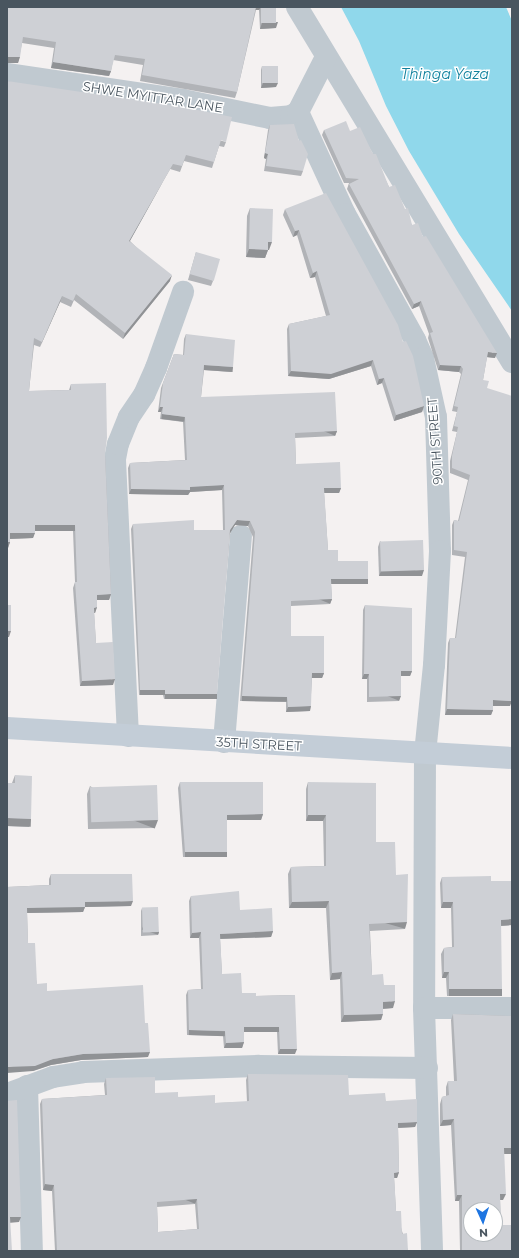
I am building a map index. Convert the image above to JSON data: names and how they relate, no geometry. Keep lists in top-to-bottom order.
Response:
{
  "streets": {
    "main road": ["35TH STREET"],
    "street": ["SHWE MYITTAR LANE", "90TH STREET"]
  },
  "crossings": [
    ["SHWE MYITTAR LANE", "90TH STREET"],
    ["90TH STREET", "35TH STREET"]
  ],
  "water": ["Thinga Yaza"],
  "north": "bottom"
}
